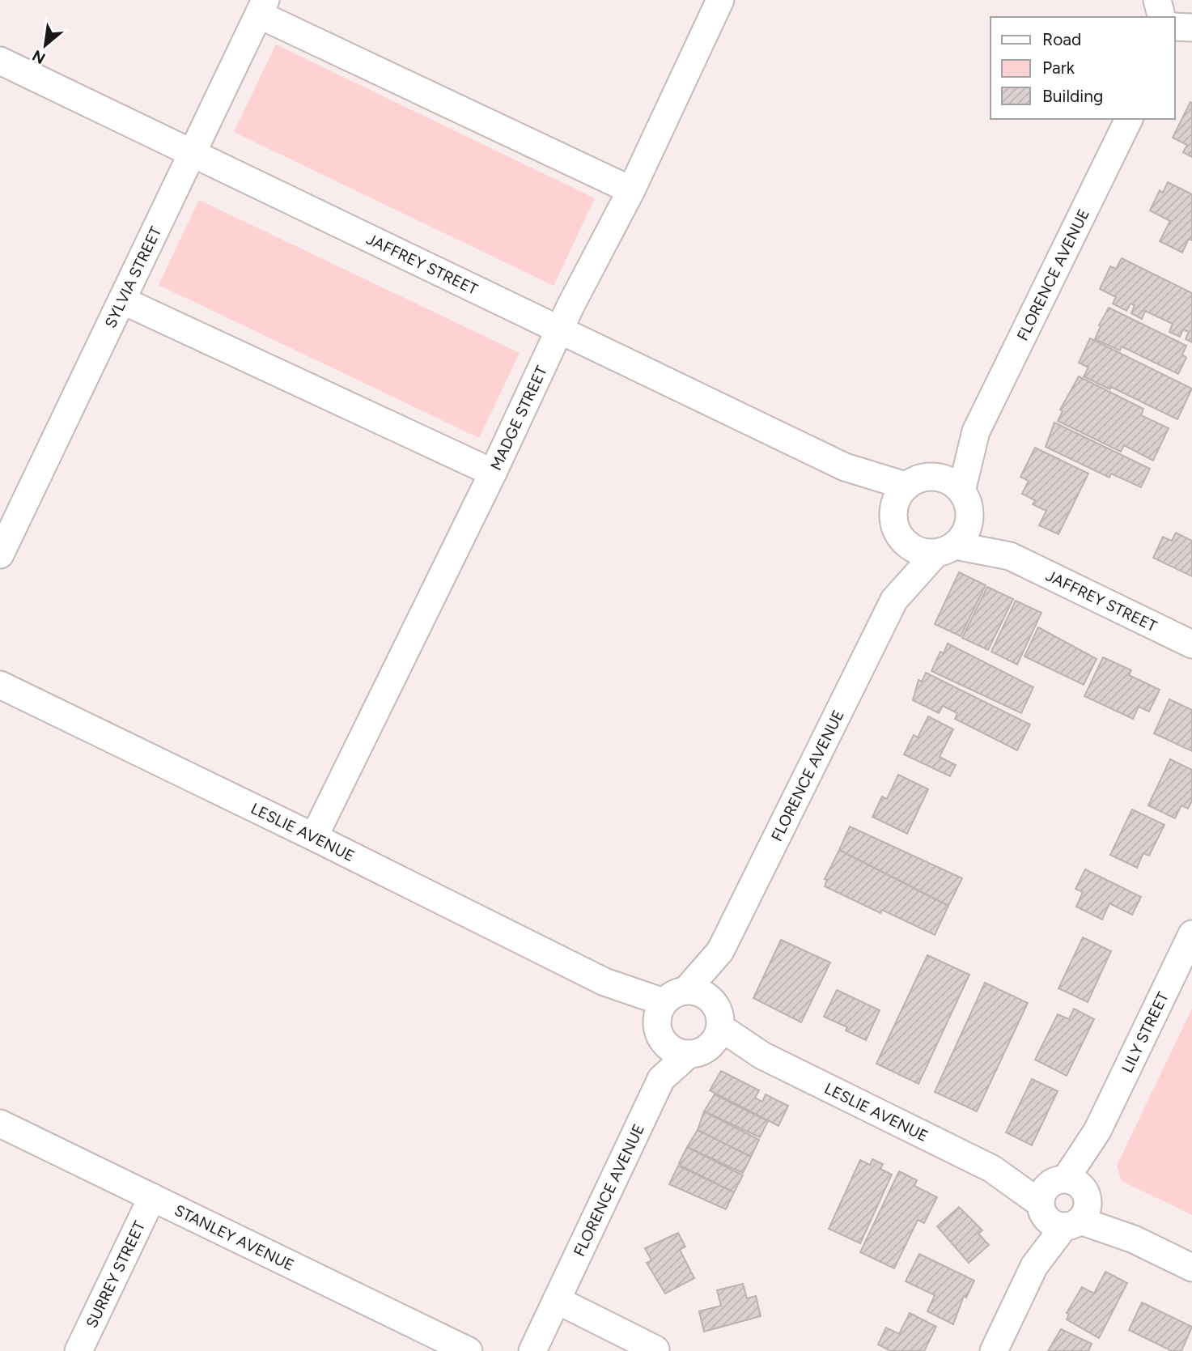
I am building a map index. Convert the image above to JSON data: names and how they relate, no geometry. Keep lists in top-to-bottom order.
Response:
{
  "streets": {
    "street": [
      "JAFFREY STREET",
      "FLORENCE AVENUE",
      "SYLVIA STREET",
      "MADGE STREET",
      "LESLIE AVENUE",
      "LILY STREET",
      "STANLEY AVENUE",
      "SURREY STREET"
    ]
  },
  "crossings": [
    ["JAFFREY STREET", "FLORENCE AVENUE"],
    ["JAFFREY STREET", "SYLVIA STREET"],
    ["JAFFREY STREET", "MADGE STREET"],
    ["FLORENCE AVENUE", "LESLIE AVENUE"],
    ["MADGE STREET", "LESLIE AVENUE"],
    ["LESLIE AVENUE", "LILY STREET"],
    ["STANLEY AVENUE", "SURREY STREET"]
  ],
  "legend": ["Road", "Park", "Building"],
  "north": "bottom left"
}
